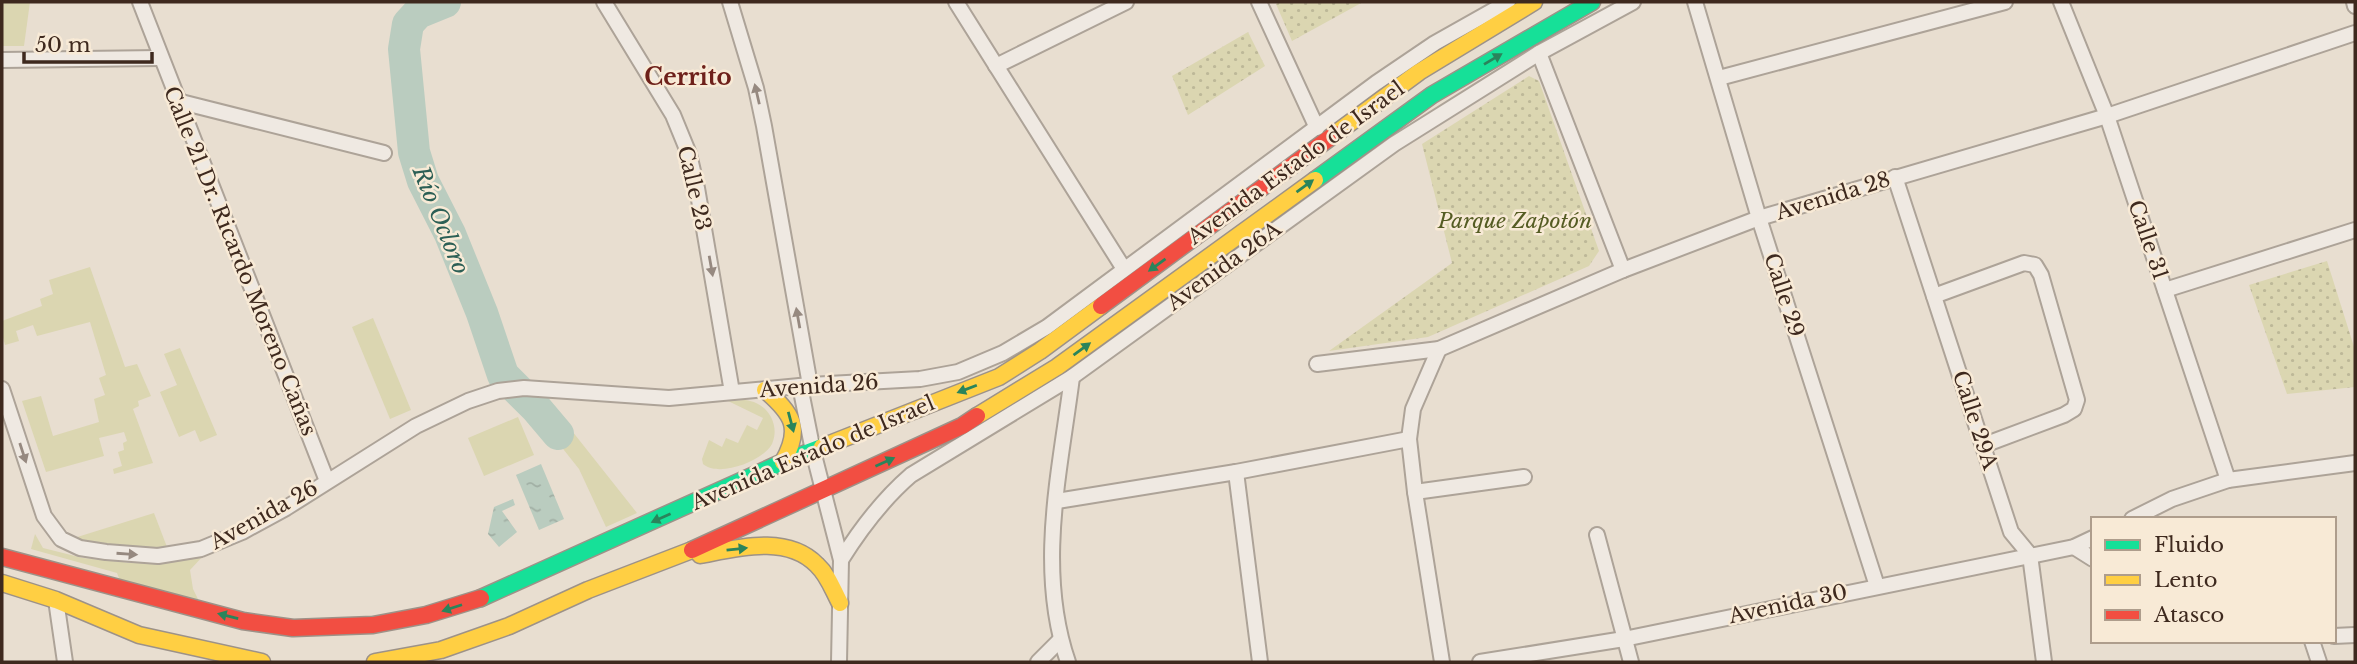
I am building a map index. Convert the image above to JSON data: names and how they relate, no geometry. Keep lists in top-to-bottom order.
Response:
{
  "streets": {
    "main road": ["Avenida Estado de Israel"],
    "street": [
      "Calle 23",
      "Avenida 28",
      "Calle 31",
      "Calle 21 Dr. Ricardo Moreno Cañas",
      "Avenida 26A",
      "Calle 29",
      "Avenida 26",
      "Calle 29A",
      "Avenida 30"
    ]
  },
  "crossings": [
    ["Calle 23", "Avenida 26"],
    ["Avenida 28", "Calle 31"],
    ["Avenida 28", "Calle 29"],
    ["Avenida 28", "Calle 29A"],
    ["Calle 21 Dr. Ricardo Moreno Cañas", "Avenida 26"],
    ["Calle 29", "Avenida 30"],
    ["Calle 29A", "Avenida 30"]
  ],
  "districts": ["Cerrito"],
  "water": ["Río Ocloro"],
  "parks": ["Parque Zapotón"],
  "legend": ["Fluido", "Lento", "Atasco"],
  "scale_bar": "50 m"
}
